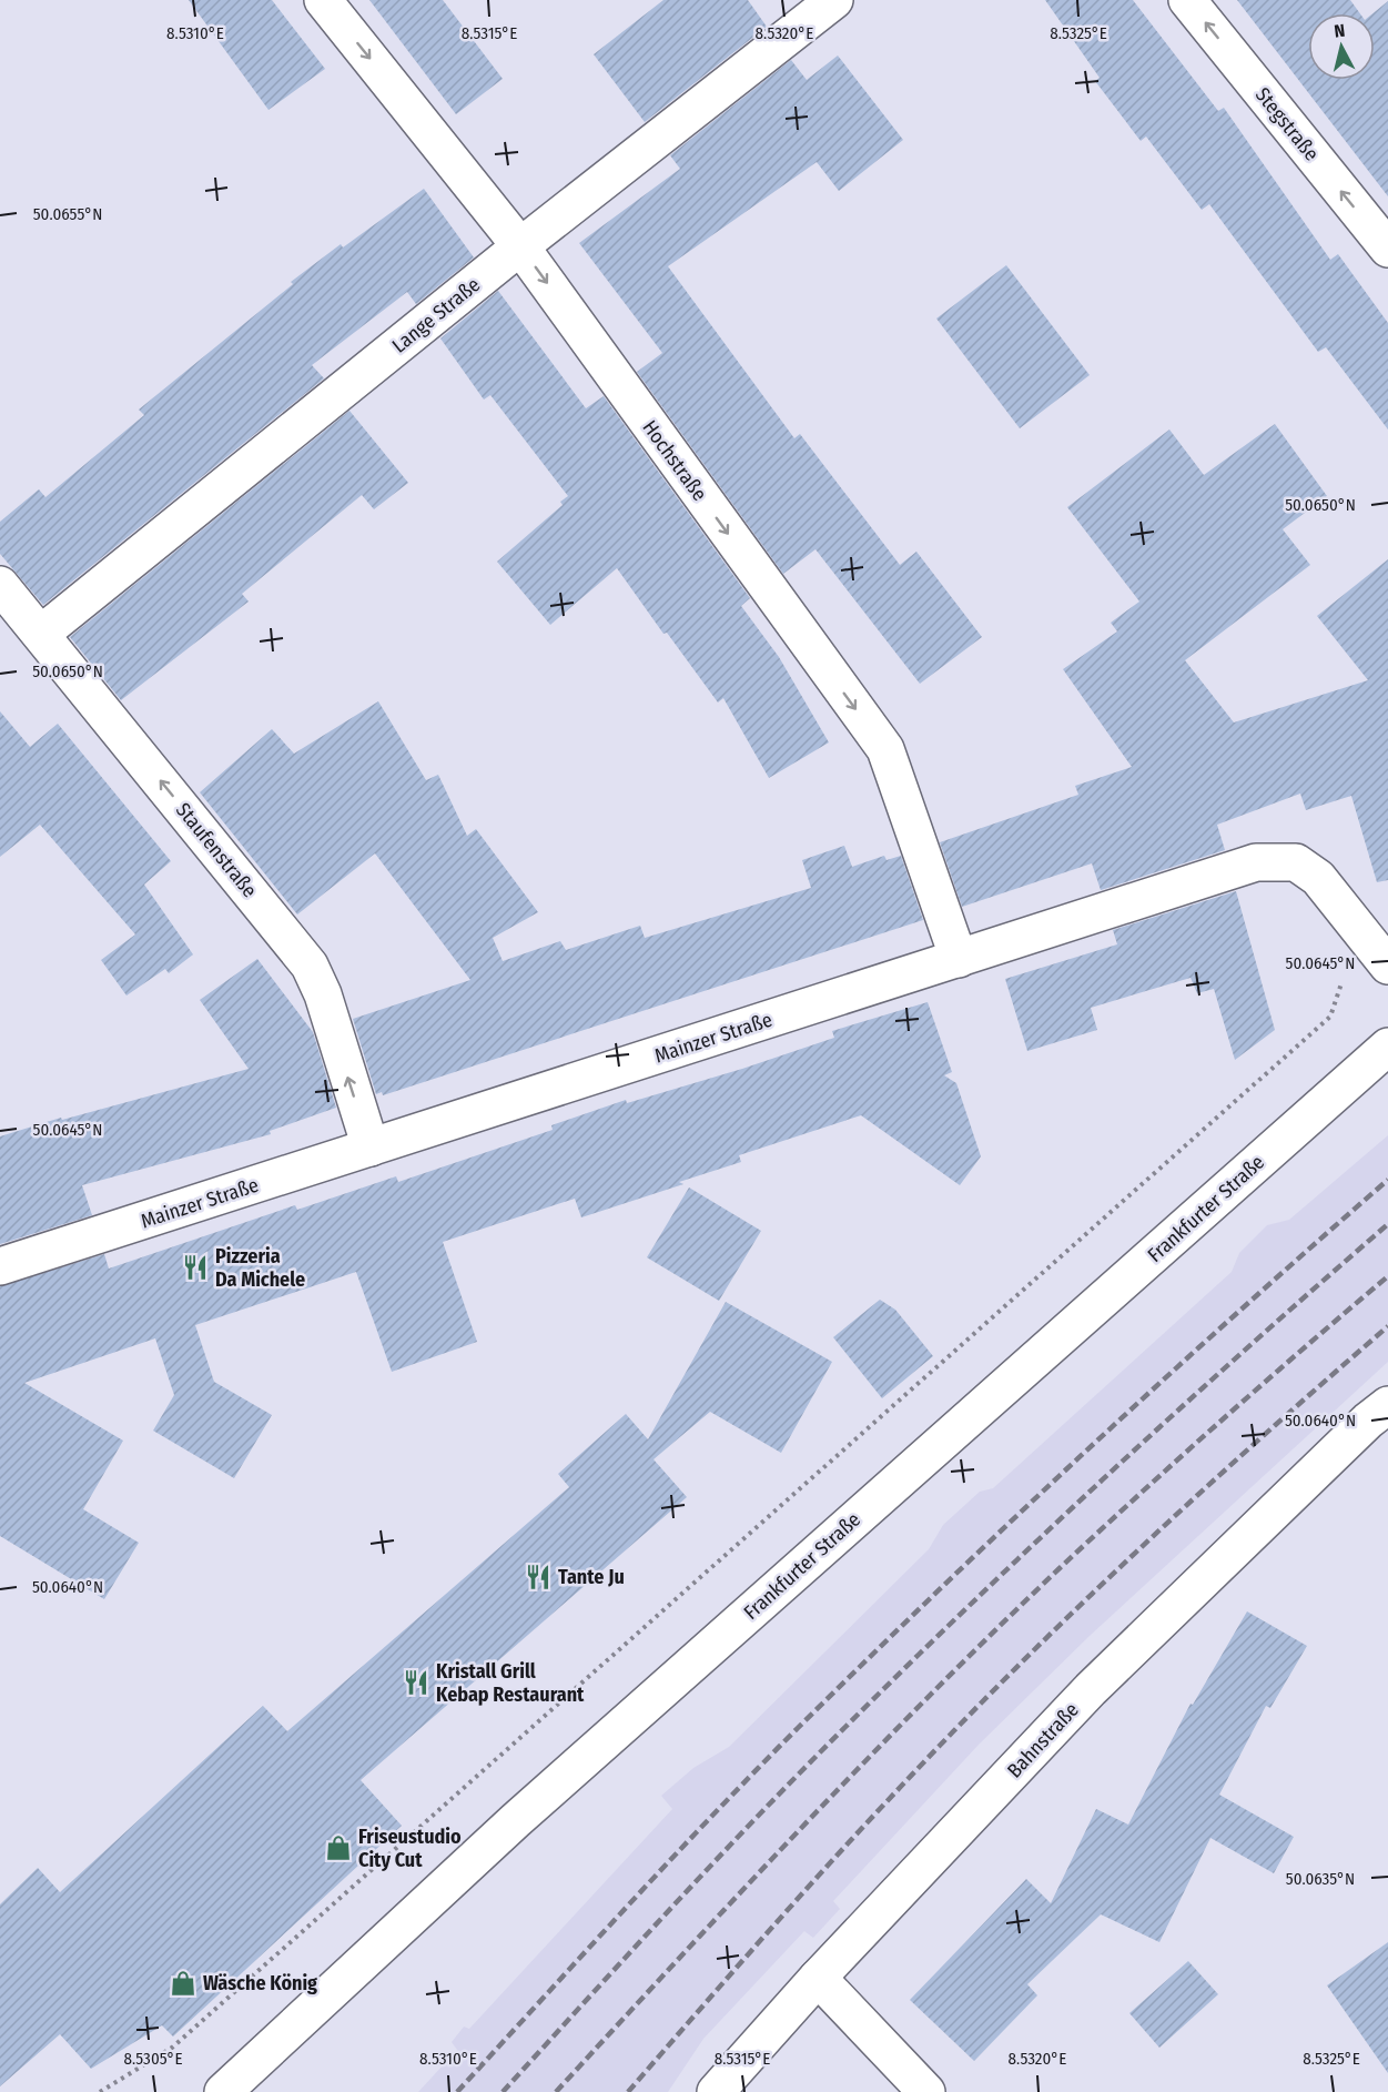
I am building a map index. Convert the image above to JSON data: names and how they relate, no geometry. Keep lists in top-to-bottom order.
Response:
{
  "streets": {
    "street": [
      "Stegstraße",
      "Lange Straße",
      "Hochstraße",
      "Staufenstraße",
      "Mainzer Straße",
      "Frankfurter Straße",
      "Bahnstraße"
    ]
  },
  "crossings": [
    ["Lange Straße", "Hochstraße"],
    ["Lange Straße", "Staufenstraße"],
    ["Hochstraße", "Mainzer Straße"],
    ["Staufenstraße", "Mainzer Straße"]
  ],
  "one_way": ["Stegstraße", "Hochstraße", "Staufenstraße"],
  "places": {
    "restaurant": ["Pizzeria Da Michele", "Tante Ju", "Kristall Grill Kebap Restaurant"],
    "shop": ["Friseustudio City Cut", "Wäsche König"]
  },
  "north": "top",
  "coordinates": [
    "8.5310°E",
    "8.5315°E",
    "8.5320°E",
    "8.5325°E",
    "50.0655°N",
    "50.0650°N",
    "50.0645°N",
    "50.0640°N",
    "50.0635°N",
    "8.5305°E"
  ]
}
